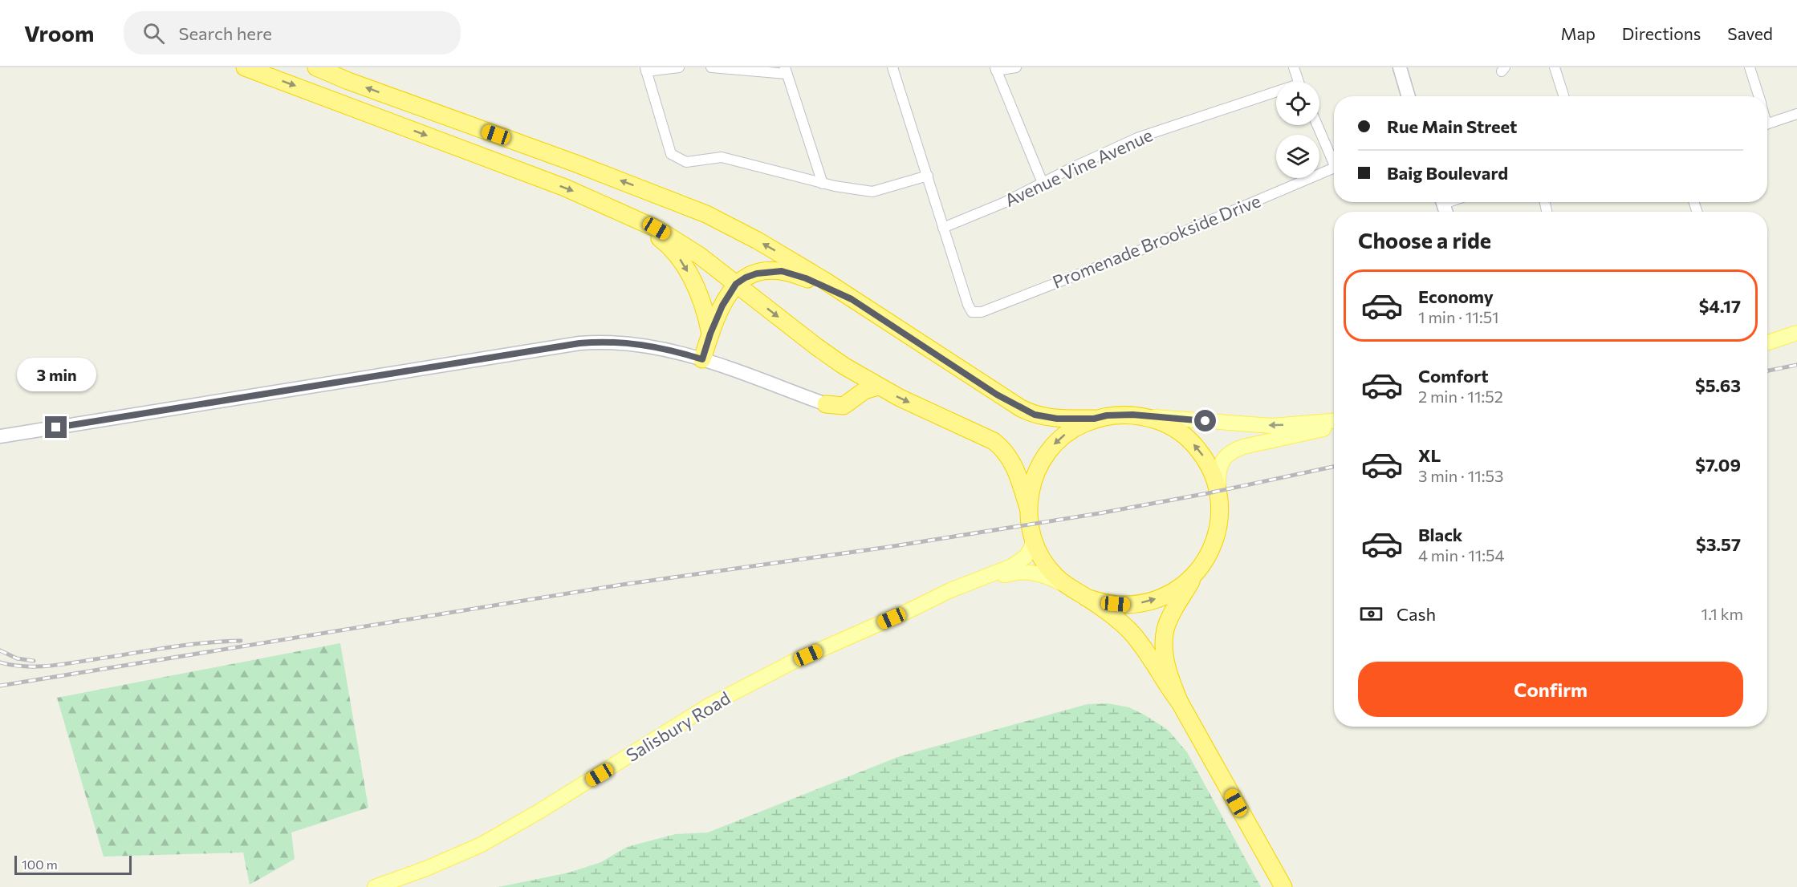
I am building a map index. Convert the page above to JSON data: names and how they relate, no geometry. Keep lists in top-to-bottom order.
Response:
{
  "streets": {
    "main road": ["Salisbury Road"],
    "street": ["Avenue Vine Avenue", "Promenade Brookside Drive"]
  },
  "crossings": [
    ["Avenue Vine Avenue", "Promenade Brookside Drive"]
  ],
  "scale_bar": "100 m",
  "page": {
    "header": "Vroom",
    "search": "Search here",
    "nav": ["Map", "Directions", "Saved"],
    "banner": ["Rue Main Street", "Baig Boulevard"],
    "heading": "Choose a ride",
    "list": [
      {
        "name": "Economy",
        "note": "1 min · 11:51",
        "value": "$4.17"
      },
      {
        "name": "Comfort",
        "note": "2 min · 11:52",
        "value": "$5.63"
      },
      {
        "name": "XL",
        "note": "3 min · 11:53",
        "value": "$7.09"
      },
      {
        "name": "Black",
        "note": "4 min · 11:54",
        "value": "$3.57"
      }
    ],
    "bubble": "3 min",
    "pay": ["Cash", "1.1 km"],
    "buttons": "Confirm",
    "scale": "100 m"
  }
}
